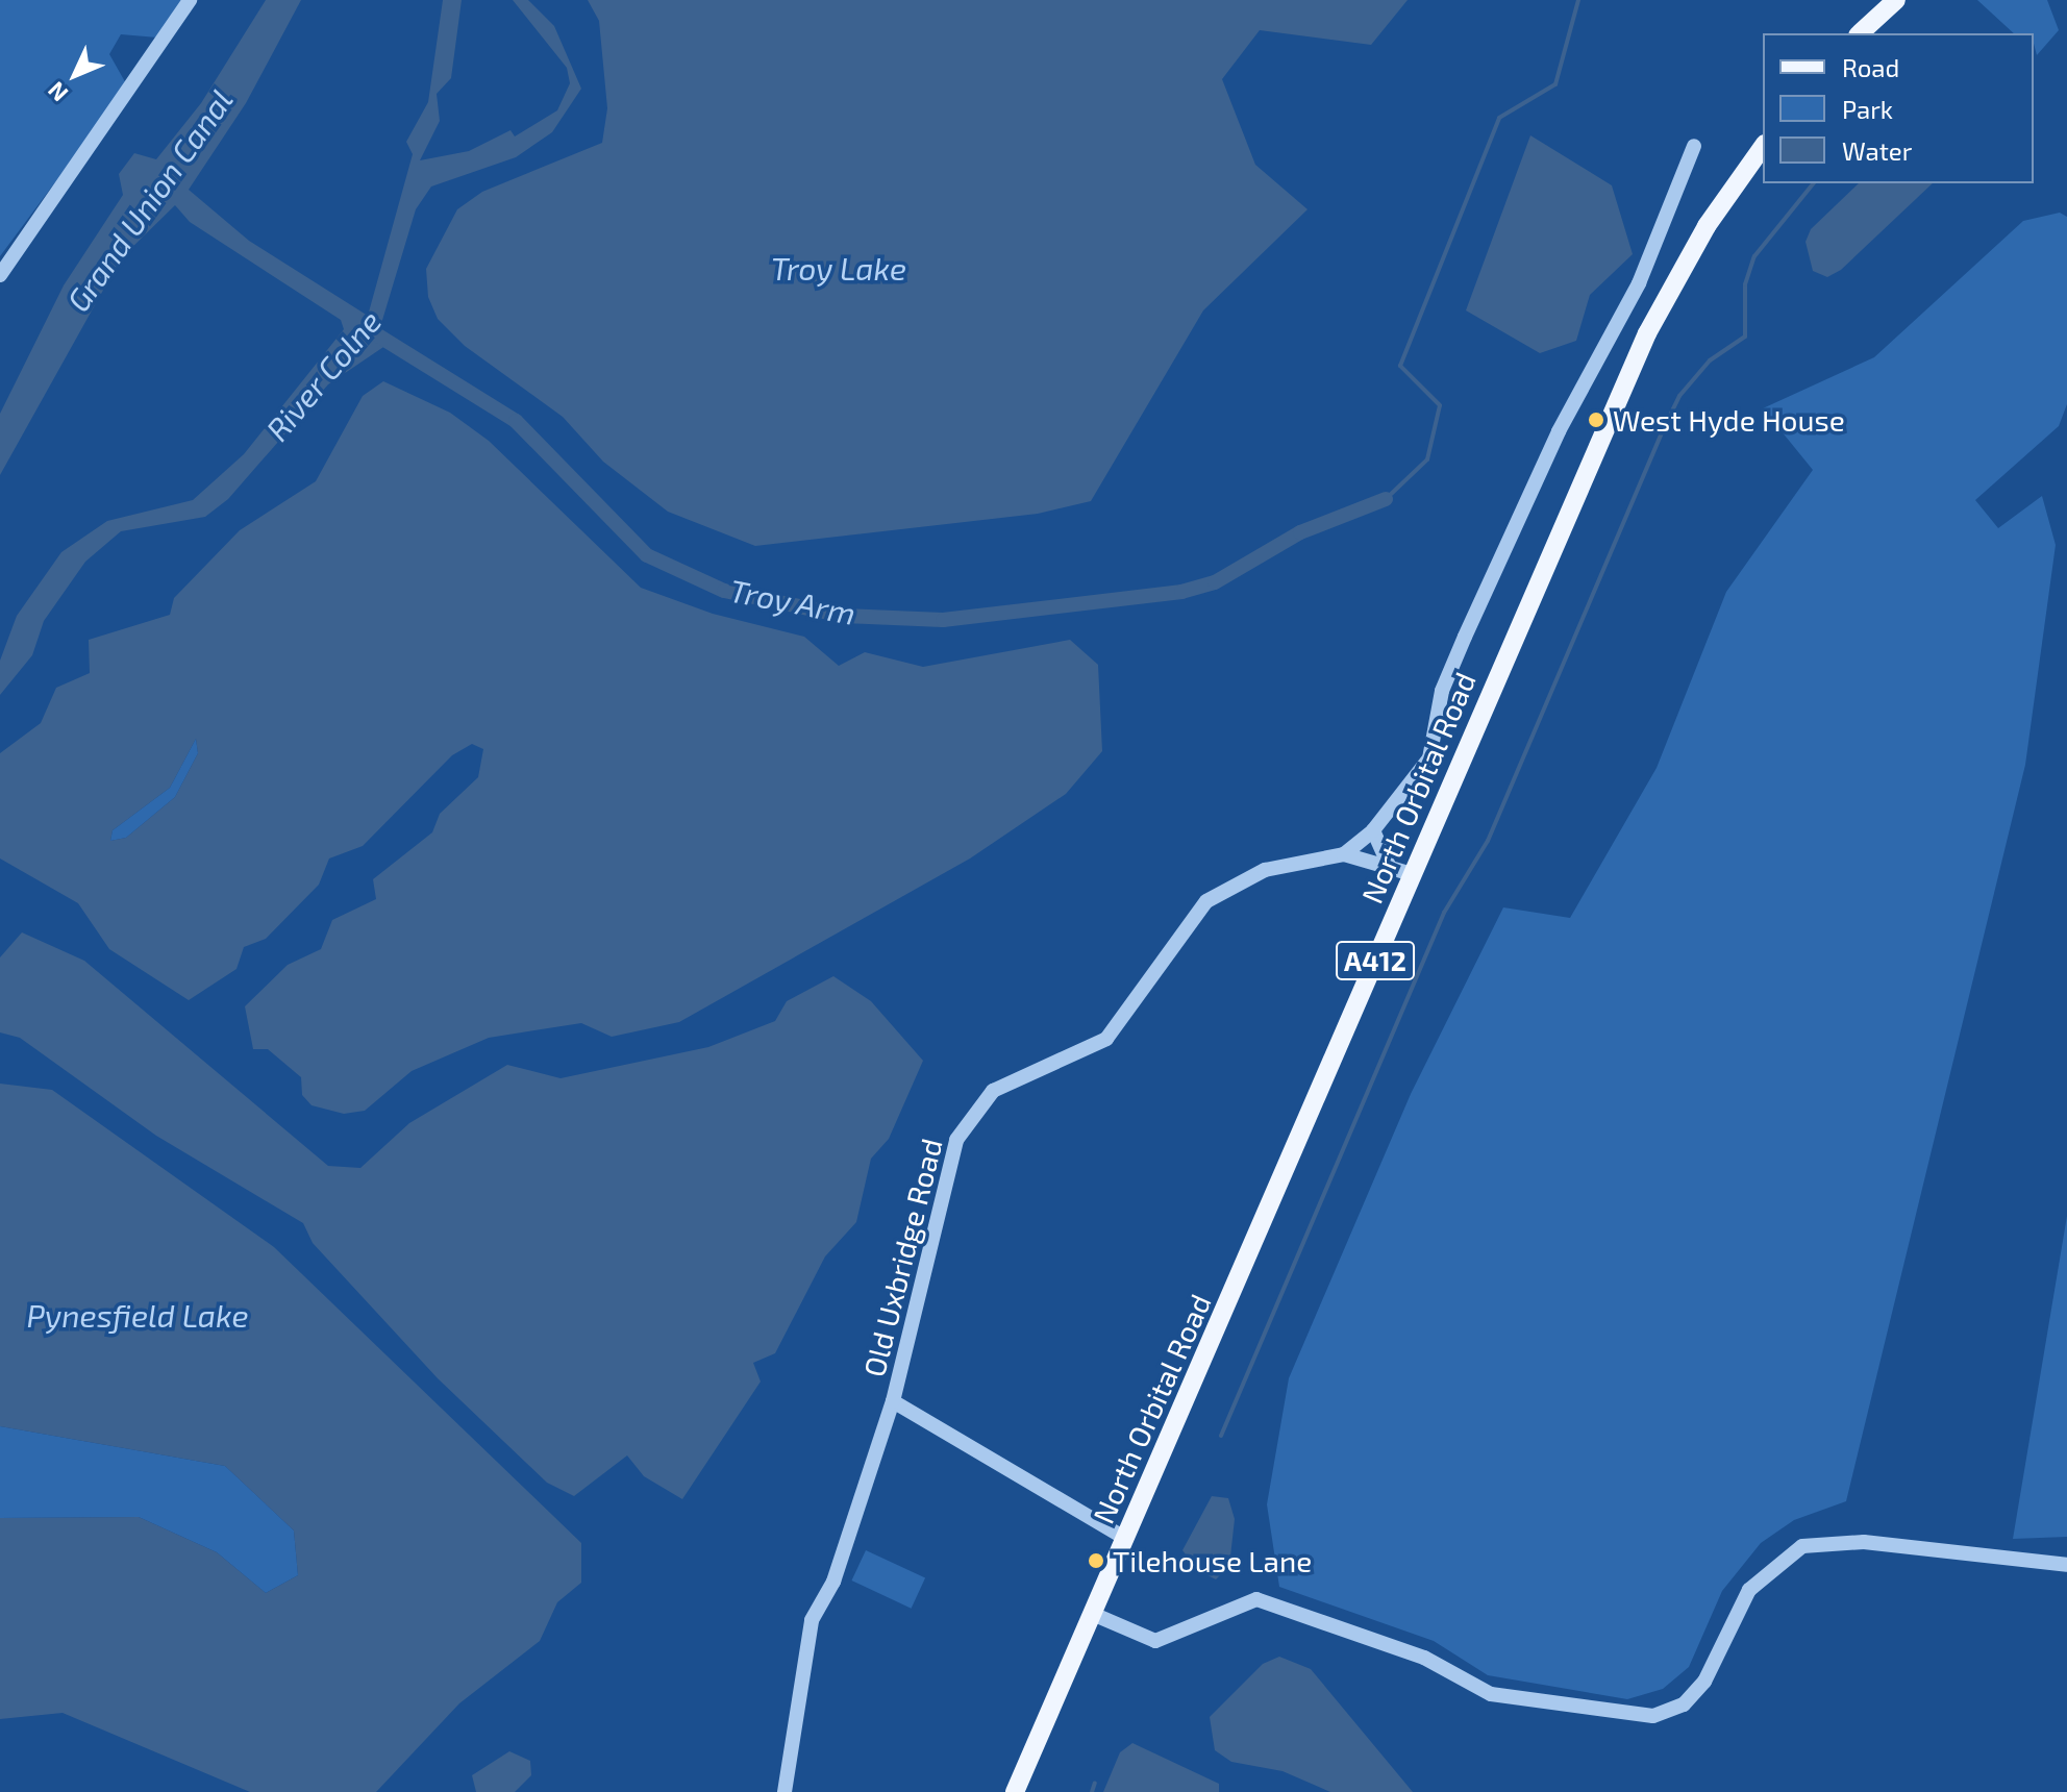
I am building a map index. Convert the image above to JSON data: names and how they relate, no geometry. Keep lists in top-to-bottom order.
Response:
{
  "streets": {
    "main road": ["North Orbital Road", "A412"],
    "street": ["Old Uxbridge Road"]
  },
  "crossings": [
    ["North Orbital Road", "Old Uxbridge Road"]
  ],
  "water": [
    "Grand Union Canal",
    "Troy Lake",
    "River Colne",
    "Troy Arm",
    "Pynesfield Lake"
  ],
  "places": ["West Hyde House", "Tilehouse Lane"],
  "legend": ["Road", "Park", "Water"],
  "north": "bottom left"
}
